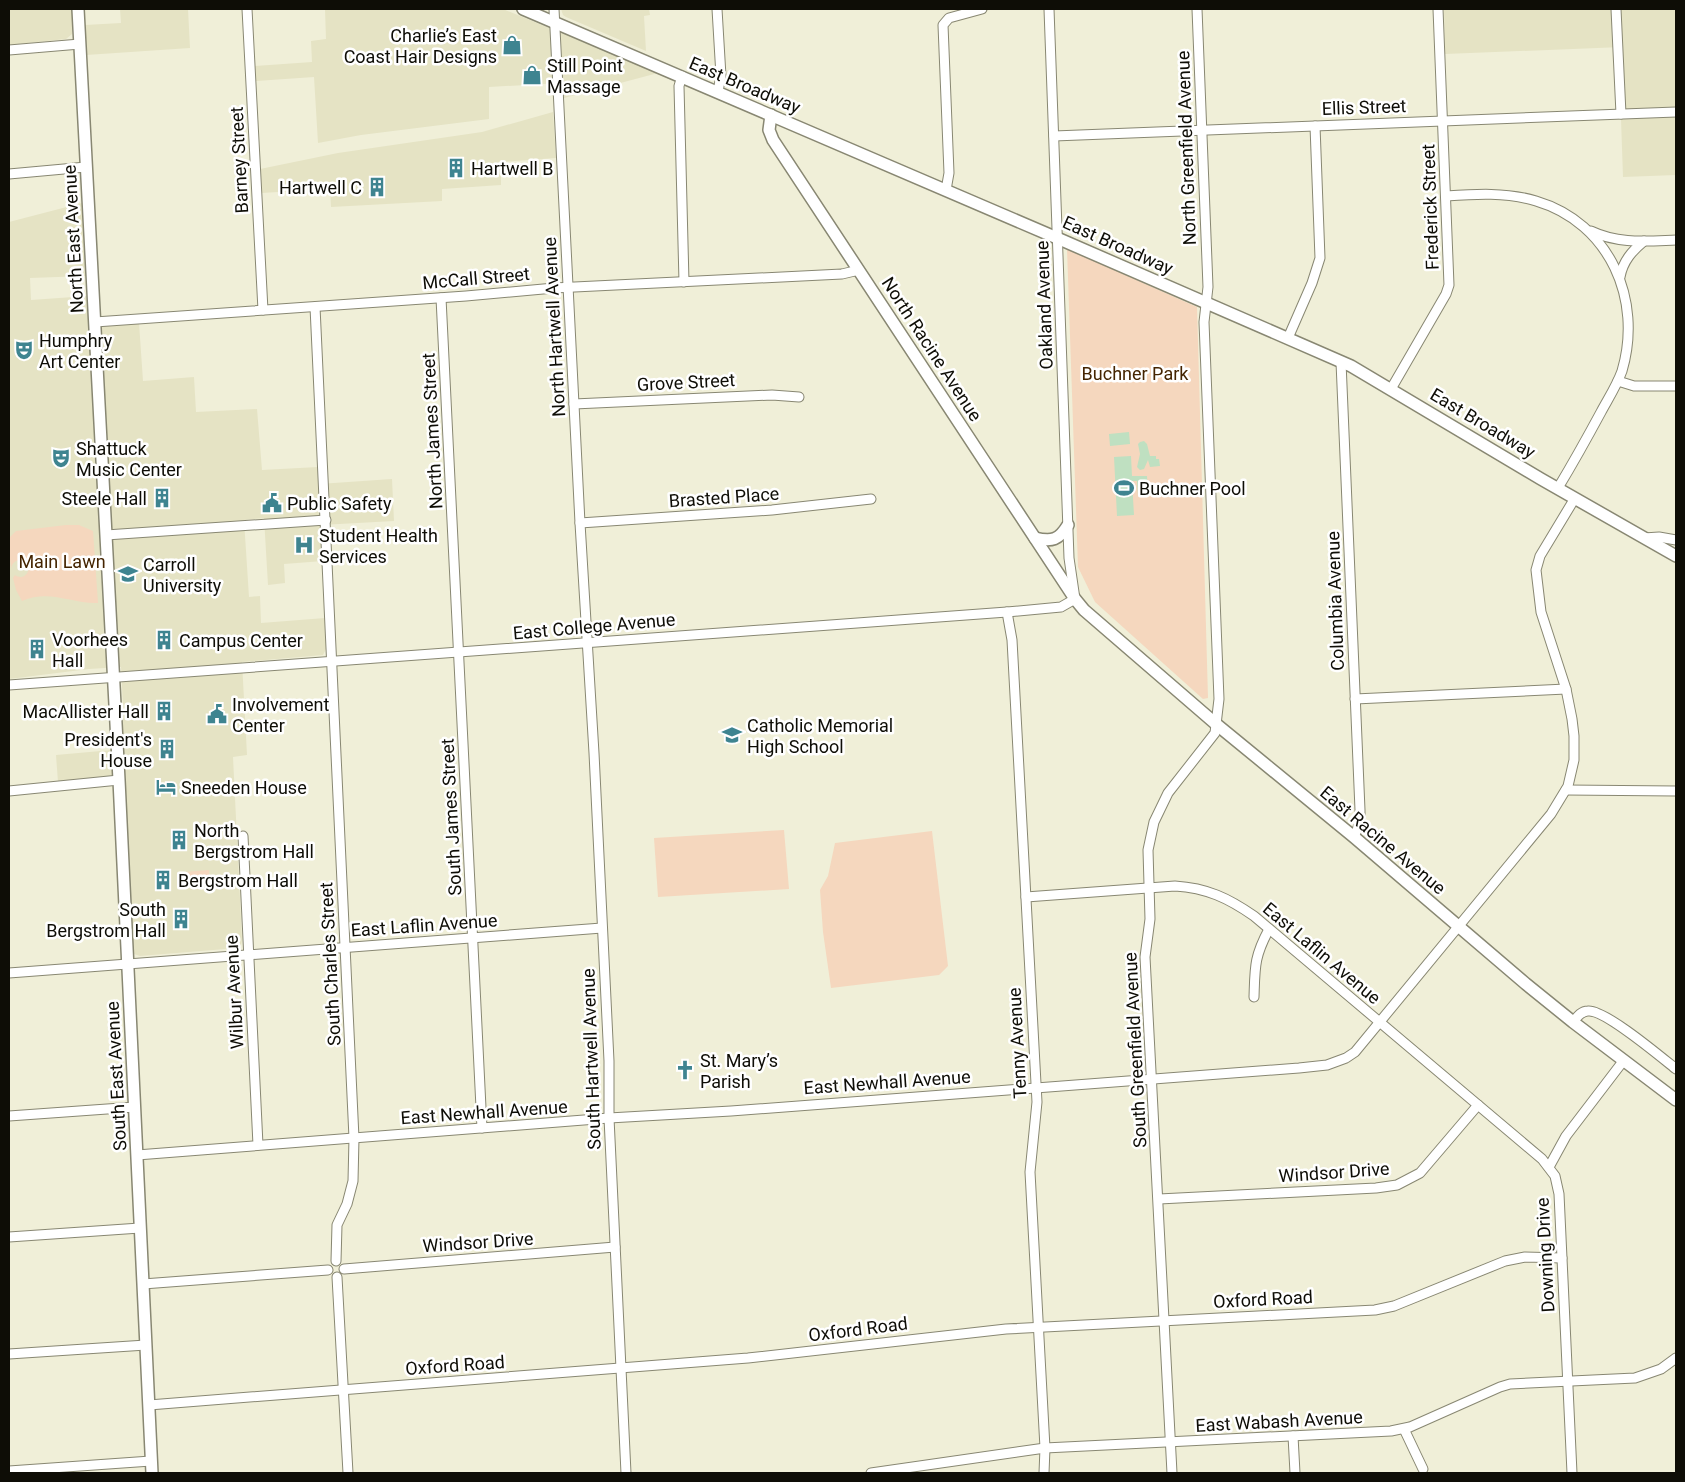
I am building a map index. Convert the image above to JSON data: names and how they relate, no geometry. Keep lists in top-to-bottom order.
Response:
{
  "streets": {
    "main road": [
      "East Broadway",
      "North East Avenue",
      "North Racine Avenue",
      "East Racine Avenue",
      "South East Avenue"
    ],
    "street": [
      "Ellis Street",
      "North Greenfield Avenue",
      "Barney Street",
      "Frederick Street",
      "McCall Street",
      "Oakland Avenue",
      "North Hartwell Avenue",
      "Grove Street",
      "North James Street",
      "Brasted Place",
      "Columbia Avenue",
      "East College Avenue",
      "South James Street",
      "East Laflin Avenue",
      "South Charles Street",
      "Wilbur Avenue",
      "Tenny Avenue",
      "South Greenfield Avenue",
      "South Hartwell Avenue",
      "East Newhall Avenue",
      "Windsor Drive",
      "Downing Drive",
      "Oxford Road",
      "East Wabash Avenue"
    ]
  },
  "crossings": [
    ["East Broadway", "North Greenfield Avenue"],
    ["East Broadway", "Frederick Street"],
    ["East Broadway", "Oakland Avenue"],
    ["East Broadway", "North Hartwell Avenue"],
    ["East Broadway", "North Racine Avenue"],
    ["East Broadway", "Columbia Avenue"],
    ["East Broadway", "East Newhall Avenue"],
    ["Ellis Street", "North Greenfield Avenue"],
    ["Ellis Street", "Frederick Street"],
    ["Ellis Street", "Oakland Avenue"],
    ["North Greenfield Avenue", "South Greenfield Avenue"],
    ["Barney Street", "McCall Street"],
    ["North East Avenue", "McCall Street"],
    ["North East Avenue", "East College Avenue"],
    ["North East Avenue", "South East Avenue"],
    ["McCall Street", "North Hartwell Avenue"],
    ["McCall Street", "North Racine Avenue"],
    ["McCall Street", "North James Street"],
    ["McCall Street", "South Charles Street"],
    ["Oakland Avenue", "North Racine Avenue"],
    ["Oakland Avenue", "East College Avenue"],
    ["Oakland Avenue", "East Racine Avenue"],
    ["North Hartwell Avenue", "Grove Street"],
    ["North Hartwell Avenue", "Brasted Place"],
    ["North Hartwell Avenue", "East College Avenue"],
    ["North Hartwell Avenue", "South Hartwell Avenue"],
    ["North Racine Avenue", "East College Avenue"],
    ["North Racine Avenue", "East Racine Avenue"],
    ["North James Street", "East College Avenue"],
    ["North James Street", "South James Street"],
    ["Columbia Avenue", "East Racine Avenue"],
    ["East College Avenue", "South James Street"],
    ["East College Avenue", "East Racine Avenue"],
    ["East College Avenue", "South Charles Street"],
    ["East College Avenue", "Tenny Avenue"],
    ["East College Avenue", "South Hartwell Avenue"],
    ["East College Avenue", "South East Avenue"],
    ["South James Street", "East Laflin Avenue"],
    ["South James Street", "East Newhall Avenue"],
    ["East Racine Avenue", "South Greenfield Avenue"],
    ["East Racine Avenue", "East Newhall Avenue"],
    ["East Laflin Avenue", "South Charles Street"],
    ["East Laflin Avenue", "Wilbur Avenue"],
    ["East Laflin Avenue", "Tenny Avenue"],
    ["East Laflin Avenue", "South Greenfield Avenue"],
    ["East Laflin Avenue", "South Hartwell Avenue"],
    ["East Laflin Avenue", "South East Avenue"],
    ["East Laflin Avenue", "East Newhall Avenue"],
    ["East Laflin Avenue", "Windsor Drive"],
    ["East Laflin Avenue", "Downing Drive"],
    ["South Charles Street", "East Newhall Avenue"],
    ["South Charles Street", "Windsor Drive"],
    ["Wilbur Avenue", "East Newhall Avenue"],
    ["Tenny Avenue", "East Newhall Avenue"],
    ["Tenny Avenue", "Oxford Road"],
    ["Tenny Avenue", "East Wabash Avenue"],
    ["South Greenfield Avenue", "East Newhall Avenue"],
    ["South Greenfield Avenue", "Windsor Drive"],
    ["South Greenfield Avenue", "Oxford Road"],
    ["South Greenfield Avenue", "East Wabash Avenue"],
    ["South Hartwell Avenue", "East Newhall Avenue"],
    ["South Hartwell Avenue", "Windsor Drive"],
    ["South Hartwell Avenue", "Oxford Road"],
    ["South East Avenue", "East Newhall Avenue"],
    ["South East Avenue", "Oxford Road"],
    ["Downing Drive", "Oxford Road"],
    ["Downing Drive", "East Wabash Avenue"]
  ],
  "parks": ["Buchner Park", "Main Lawn"],
  "places": {
    "shop": ["Charlie’s East Coast Hair Designs", "Still Point Massage"],
    "building": [
      "Hartwell B",
      "Hartwell C",
      "Steele Hall",
      "Campus Center",
      "Voorhees Hall",
      "MacAllister Hall",
      "President's House",
      "North Bergstrom Hall",
      "Bergstrom Hall",
      "South Bergstrom Hall"
    ],
    "theatre": ["Humphry Art Center", "Shattuck Music Center"],
    "sports": ["Buchner Pool"],
    "public building": ["Public Safety", "Involvement Center"],
    "hospital": ["Student Health Services"],
    "school or university": ["Carroll University", "Catholic Memorial High School"],
    "hotel": ["Sneeden House"],
    "church": ["St. Mary’s Parish"]
  }
}
